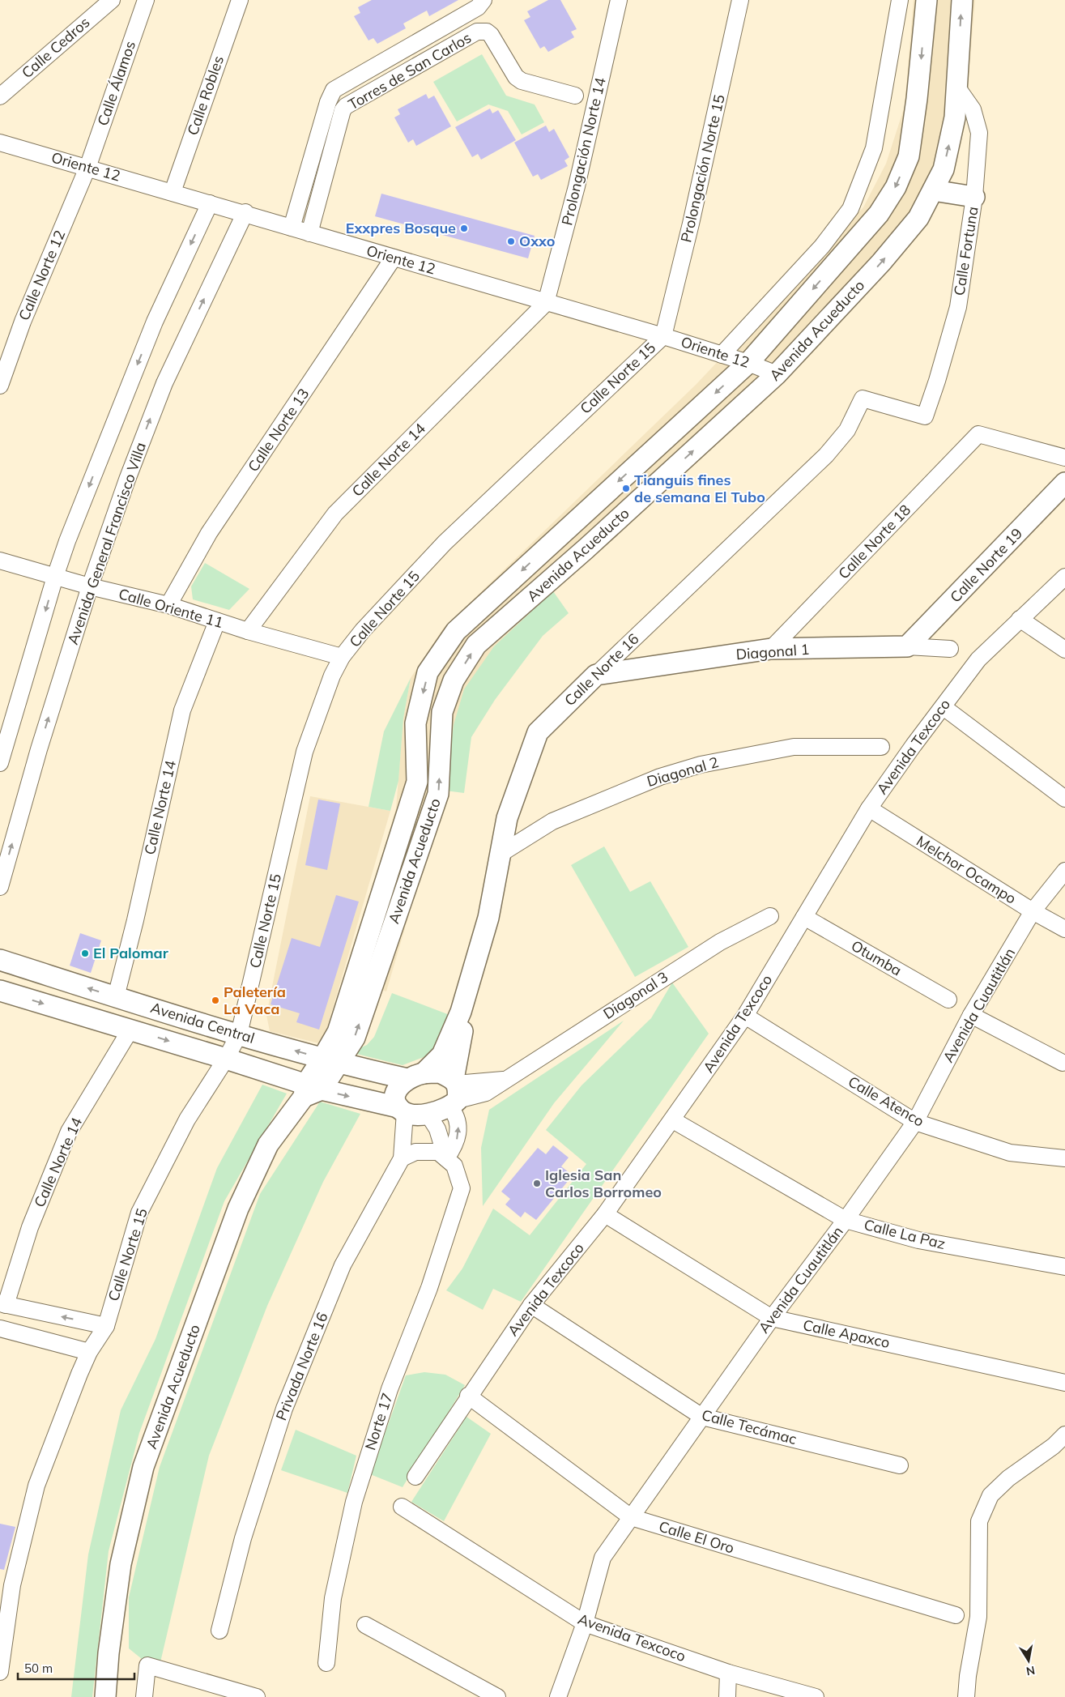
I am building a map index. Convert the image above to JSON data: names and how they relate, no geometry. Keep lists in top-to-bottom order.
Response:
{
  "streets": {
    "street": [
      "Calle Cedros",
      "Torres de San Carlos",
      "Calle Álamos",
      "Calle Robles",
      "Prolongación Norte 14",
      "Oriente 12",
      "Prolongación Norte 15",
      "Calle Fortuna",
      "Calle Norte 12",
      "Avenida Acueducto",
      "Calle Norte 15",
      "Calle Norte 13",
      "Calle Norte 14",
      "Calle Norte 18",
      "Avenida General Francisco Villa",
      "Calle Norte 19",
      "Calle Oriente 11",
      "Diagonal 1",
      "Calle Norte 16",
      "Avenida Texcoco",
      "Diagonal 2",
      "Melchor Ocampo",
      "Otumba",
      "Diagonal 3",
      "Avenida Cuautitlán",
      "Avenida Central",
      "Calle Atenco",
      "Calle La Paz",
      "Calle Apaxco",
      "Privada Norte 16",
      "Norte 17",
      "Calle Tecámac",
      "Calle El Oro"
    ]
  },
  "crossings": [
    ["Torres de San Carlos", "Oriente 12"],
    ["Calle Álamos", "Oriente 12"],
    ["Calle Álamos", "Calle Norte 12"],
    ["Calle Robles", "Oriente 12"],
    ["Prolongación Norte 14", "Oriente 12"],
    ["Prolongación Norte 14", "Calle Norte 14"],
    ["Oriente 12", "Prolongación Norte 15"],
    ["Oriente 12", "Calle Norte 12"],
    ["Oriente 12", "Avenida Acueducto"],
    ["Oriente 12", "Calle Norte 15"],
    ["Oriente 12", "Calle Norte 13"],
    ["Oriente 12", "Calle Norte 14"],
    ["Oriente 12", "Avenida General Francisco Villa"],
    ["Prolongación Norte 15", "Calle Norte 15"],
    ["Calle Fortuna", "Avenida Acueducto"],
    ["Calle Fortuna", "Calle Norte 16"],
    ["Avenida Acueducto", "Avenida Central"],
    ["Calle Norte 15", "Calle Oriente 11"],
    ["Calle Norte 15", "Avenida Central"],
    ["Calle Norte 13", "Calle Oriente 11"],
    ["Calle Norte 14", "Calle Oriente 11"],
    ["Calle Norte 14", "Avenida Central"],
    ["Calle Norte 18", "Diagonal 1"],
    ["Avenida General Francisco Villa", "Calle Oriente 11"],
    ["Calle Norte 19", "Diagonal 1"],
    ["Diagonal 1", "Calle Norte 16"],
    ["Calle Norte 16", "Diagonal 2"],
    ["Calle Norte 16", "Diagonal 3"],
    ["Calle Norte 16", "Avenida Central"],
    ["Calle Norte 16", "Privada Norte 16"],
    ["Avenida Texcoco", "Melchor Ocampo"],
    ["Avenida Texcoco", "Otumba"],
    ["Avenida Texcoco", "Avenida Cuautitlán"],
    ["Avenida Texcoco", "Calle Atenco"],
    ["Avenida Texcoco", "Calle La Paz"],
    ["Avenida Texcoco", "Calle Apaxco"],
    ["Avenida Texcoco", "Calle Tecámac"],
    ["Avenida Texcoco", "Calle El Oro"],
    ["Melchor Ocampo", "Avenida Cuautitlán"],
    ["Diagonal 3", "Avenida Central"],
    ["Diagonal 3", "Privada Norte 16"],
    ["Avenida Cuautitlán", "Calle Atenco"],
    ["Avenida Cuautitlán", "Calle La Paz"],
    ["Avenida Cuautitlán", "Calle Apaxco"],
    ["Avenida Cuautitlán", "Calle Tecámac"],
    ["Avenida Cuautitlán", "Calle El Oro"],
    ["Avenida Central", "Privada Norte 16"]
  ],
  "places": [
    "Exxpres Bosque",
    "Oxxo",
    "Tianguis fines de semana El Tubo",
    "El Palomar",
    "Paletería La Vaca",
    "Iglesia San Carlos Borromeo"
  ],
  "scale_bar": "50 m",
  "north": "bottom"
}
